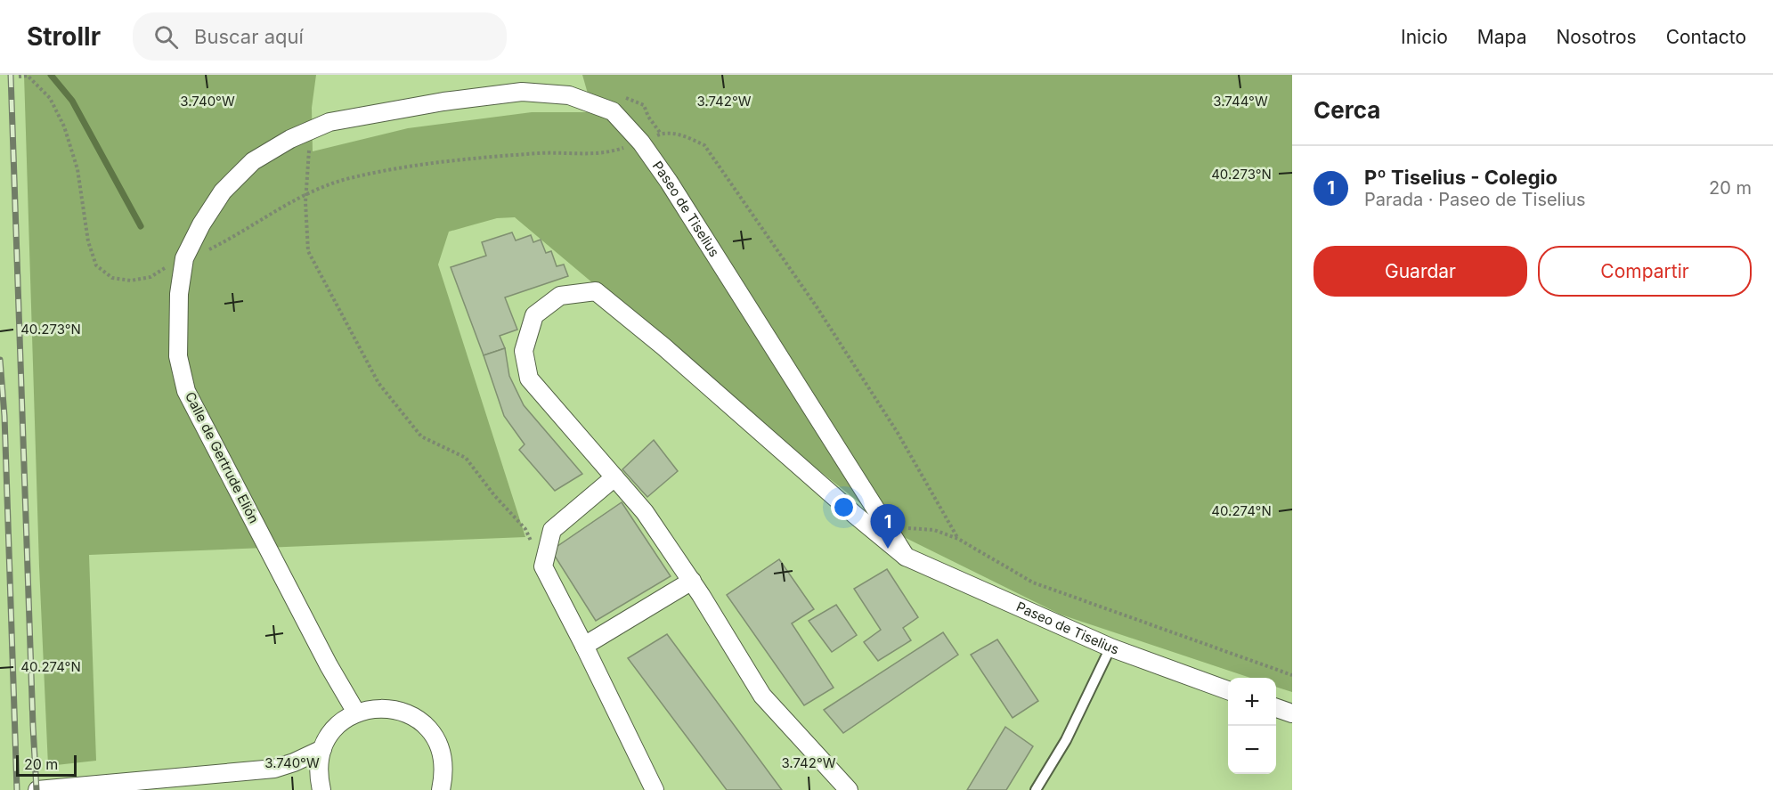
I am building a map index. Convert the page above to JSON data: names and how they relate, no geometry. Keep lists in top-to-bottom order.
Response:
{
  "streets": {
    "street": ["Paseo de Tiselius", "Calle de Gertrude Elión"]
  },
  "crossings": [
    ["Paseo de Tiselius", "Calle de Gertrude Elión"]
  ],
  "scale_bar": "20 m",
  "page": {
    "header": "Strollr",
    "search": "Buscar aquí",
    "nav": [
      "Inicio",
      "Mapa",
      "Nosotros",
      "Contacto"
    ],
    "heading": "Cerca",
    "list": [
      {
        "mark": "1",
        "name": "Pº Tiselius - Colegio",
        "note": "Parada · Paseo de Tiselius",
        "value": "20 m"
      }
    ],
    "buttons": ["Guardar", "Compartir"],
    "pins": "1",
    "map_buttons": ["+", "−"],
    "scale": "20 m"
  },
  "coordinates": [
    "3.740°W",
    "3.742°W",
    "3.744°W",
    "40.273°N",
    "40.274°N"
  ]
}
